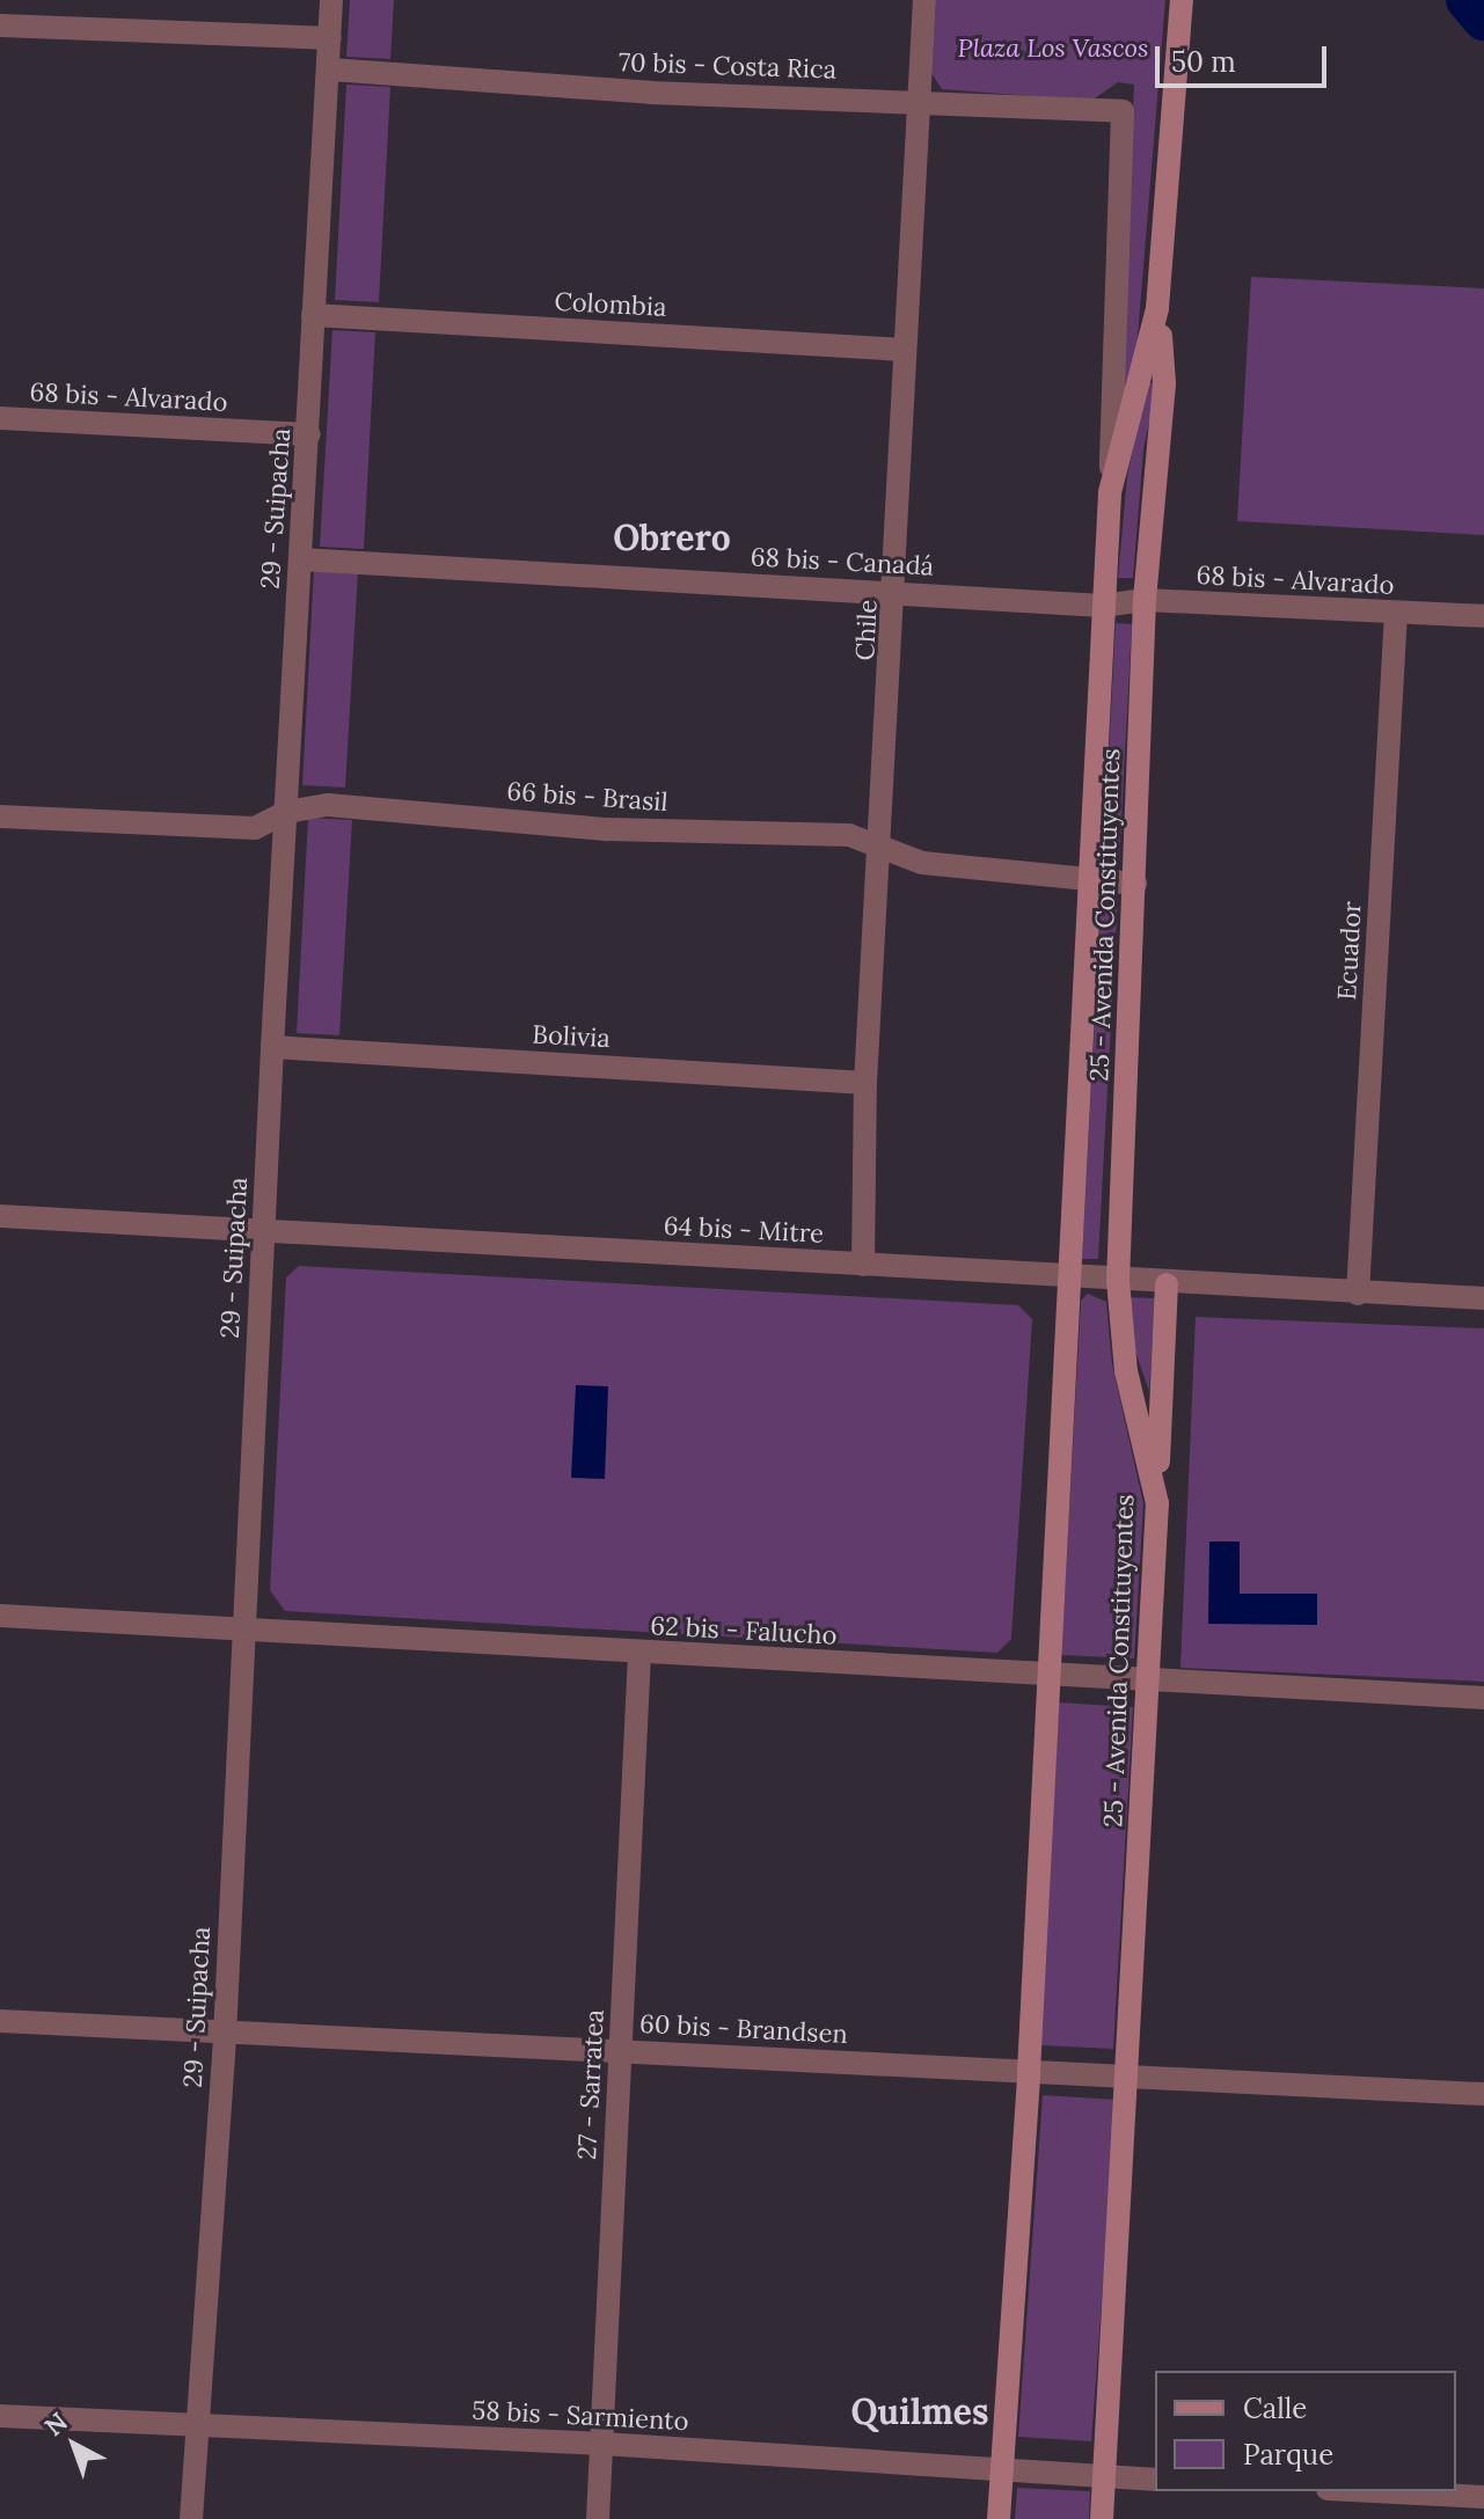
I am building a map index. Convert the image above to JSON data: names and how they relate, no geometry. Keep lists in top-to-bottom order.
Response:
{
  "streets": {
    "main road": ["25 - Avenida Constituyentes"],
    "street": [
      "70 bis - Costa Rica",
      "Colombia",
      "68 bis - Alvarado",
      "29 - Suipacha",
      "68 bis - Canadá",
      "Chile",
      "66 bis - Brasil",
      "Ecuador",
      "Bolivia",
      "64 bis - Mitre",
      "62 bis - Falucho",
      "60 bis - Brandsen",
      "27 - Sarratea",
      "58 bis - Sarmiento"
    ]
  },
  "crossings": [
    ["70 bis - Costa Rica", "29 - Suipacha"],
    ["70 bis - Costa Rica", "Chile"],
    ["70 bis - Costa Rica", "25 - Avenida Constituyentes"],
    ["Colombia", "29 - Suipacha"],
    ["Colombia", "Chile"],
    ["68 bis - Alvarado", "29 - Suipacha"],
    ["68 bis - Alvarado", "68 bis - Canadá"],
    ["68 bis - Alvarado", "25 - Avenida Constituyentes"],
    ["68 bis - Alvarado", "Ecuador"],
    ["29 - Suipacha", "68 bis - Canadá"],
    ["29 - Suipacha", "66 bis - Brasil"],
    ["29 - Suipacha", "Bolivia"],
    ["29 - Suipacha", "64 bis - Mitre"],
    ["29 - Suipacha", "62 bis - Falucho"],
    ["29 - Suipacha", "60 bis - Brandsen"],
    ["29 - Suipacha", "58 bis - Sarmiento"],
    ["68 bis - Canadá", "Chile"],
    ["68 bis - Canadá", "25 - Avenida Constituyentes"],
    ["Chile", "66 bis - Brasil"],
    ["Chile", "Bolivia"],
    ["Chile", "64 bis - Mitre"],
    ["66 bis - Brasil", "25 - Avenida Constituyentes"],
    ["25 - Avenida Constituyentes", "64 bis - Mitre"],
    ["25 - Avenida Constituyentes", "62 bis - Falucho"],
    ["25 - Avenida Constituyentes", "60 bis - Brandsen"],
    ["25 - Avenida Constituyentes", "58 bis - Sarmiento"],
    ["Ecuador", "64 bis - Mitre"],
    ["62 bis - Falucho", "27 - Sarratea"],
    ["60 bis - Brandsen", "27 - Sarratea"],
    ["27 - Sarratea", "58 bis - Sarmiento"]
  ],
  "districts": ["Obrero", "Quilmes"],
  "parks": ["Plaza Los Vascos"],
  "legend": ["Calle", "Parque"],
  "scale_bar": "50 m",
  "north": "top left"
}
